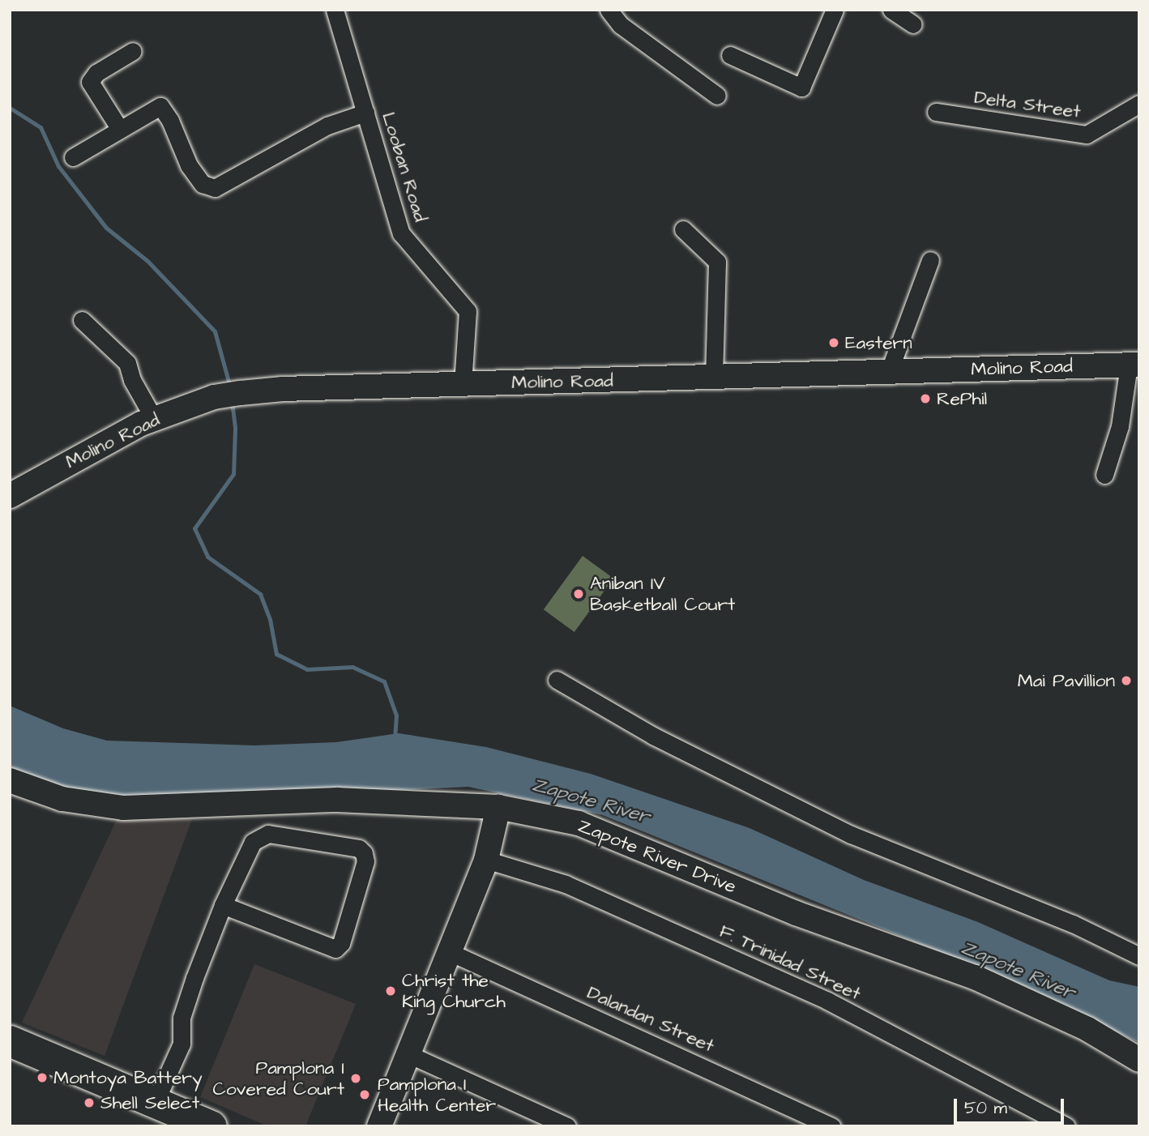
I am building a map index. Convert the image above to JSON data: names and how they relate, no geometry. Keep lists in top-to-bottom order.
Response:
{
  "streets": {
    "main road": ["Molino Road", "Zapote River Drive"],
    "street": [
      "Delta Street",
      "Looban Road",
      "F. Trinidad Street",
      "Dalandan Street"
    ]
  },
  "crossings": [
    ["Looban Road", "Molino Road"]
  ],
  "water": ["Zapote River"],
  "places": [
    "Eastern",
    "RePhil",
    "Aniban IV Basketball Court",
    "Mai Pavillion",
    "Christ the King Church",
    "Montoya Battery",
    "Pamplona I Covered Court",
    "Pamplona I Health Center",
    "Shell Select"
  ],
  "scale_bar": "50 m"
}
